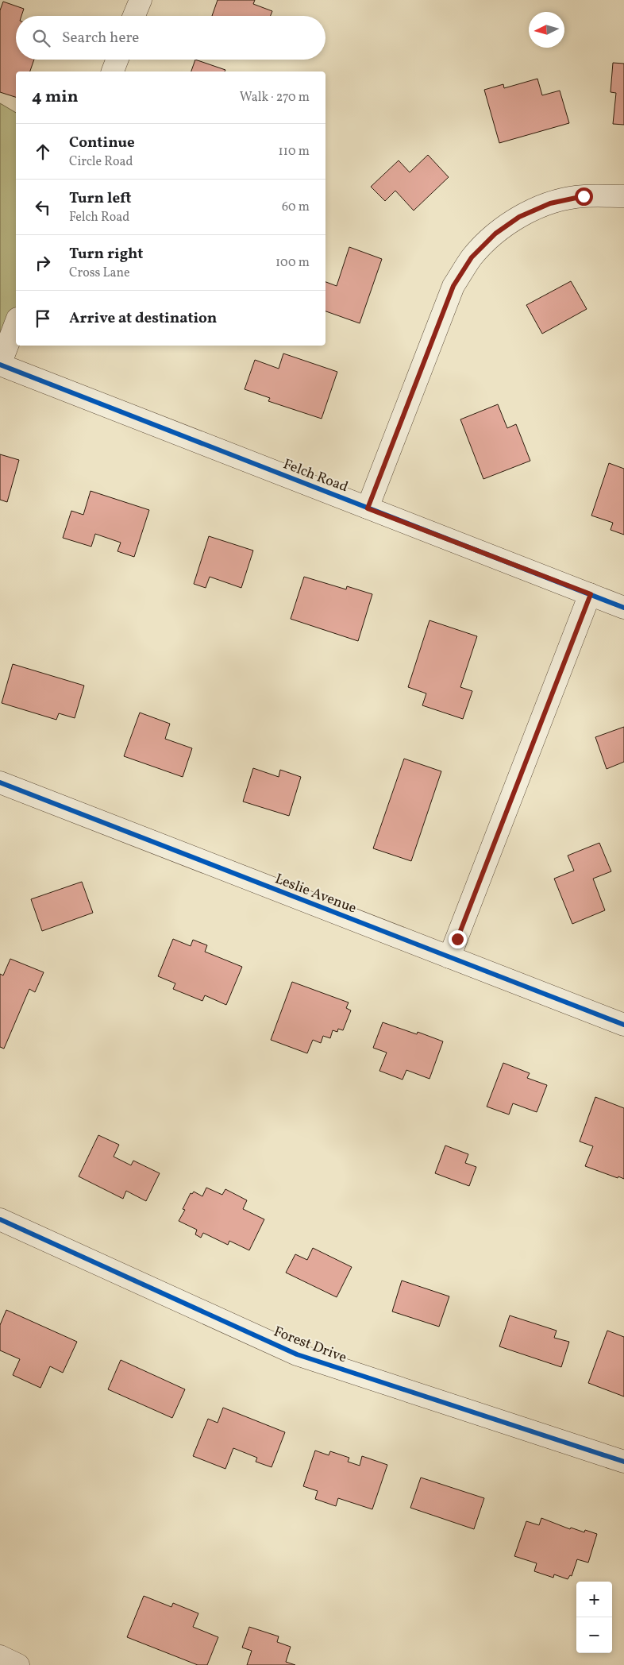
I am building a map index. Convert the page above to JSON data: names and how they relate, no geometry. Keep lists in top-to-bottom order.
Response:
{
  "streets": {
    "street": ["Felch Road", "Leslie Avenue", "Forest Drive"]
  },
  "north": "left",
  "page": {
    "search": "Search here",
    "heading": ["4 min", "Walk · 270 m"],
    "list": [
      ["Continue", "Circle Road", "110 m"],
      ["Turn left", "Felch Road", "60 m"],
      ["Turn right", "Cross Lane", "100 m"],
      "Arrive at destination"
    ],
    "map_buttons": ["+", "−"]
  }
}
